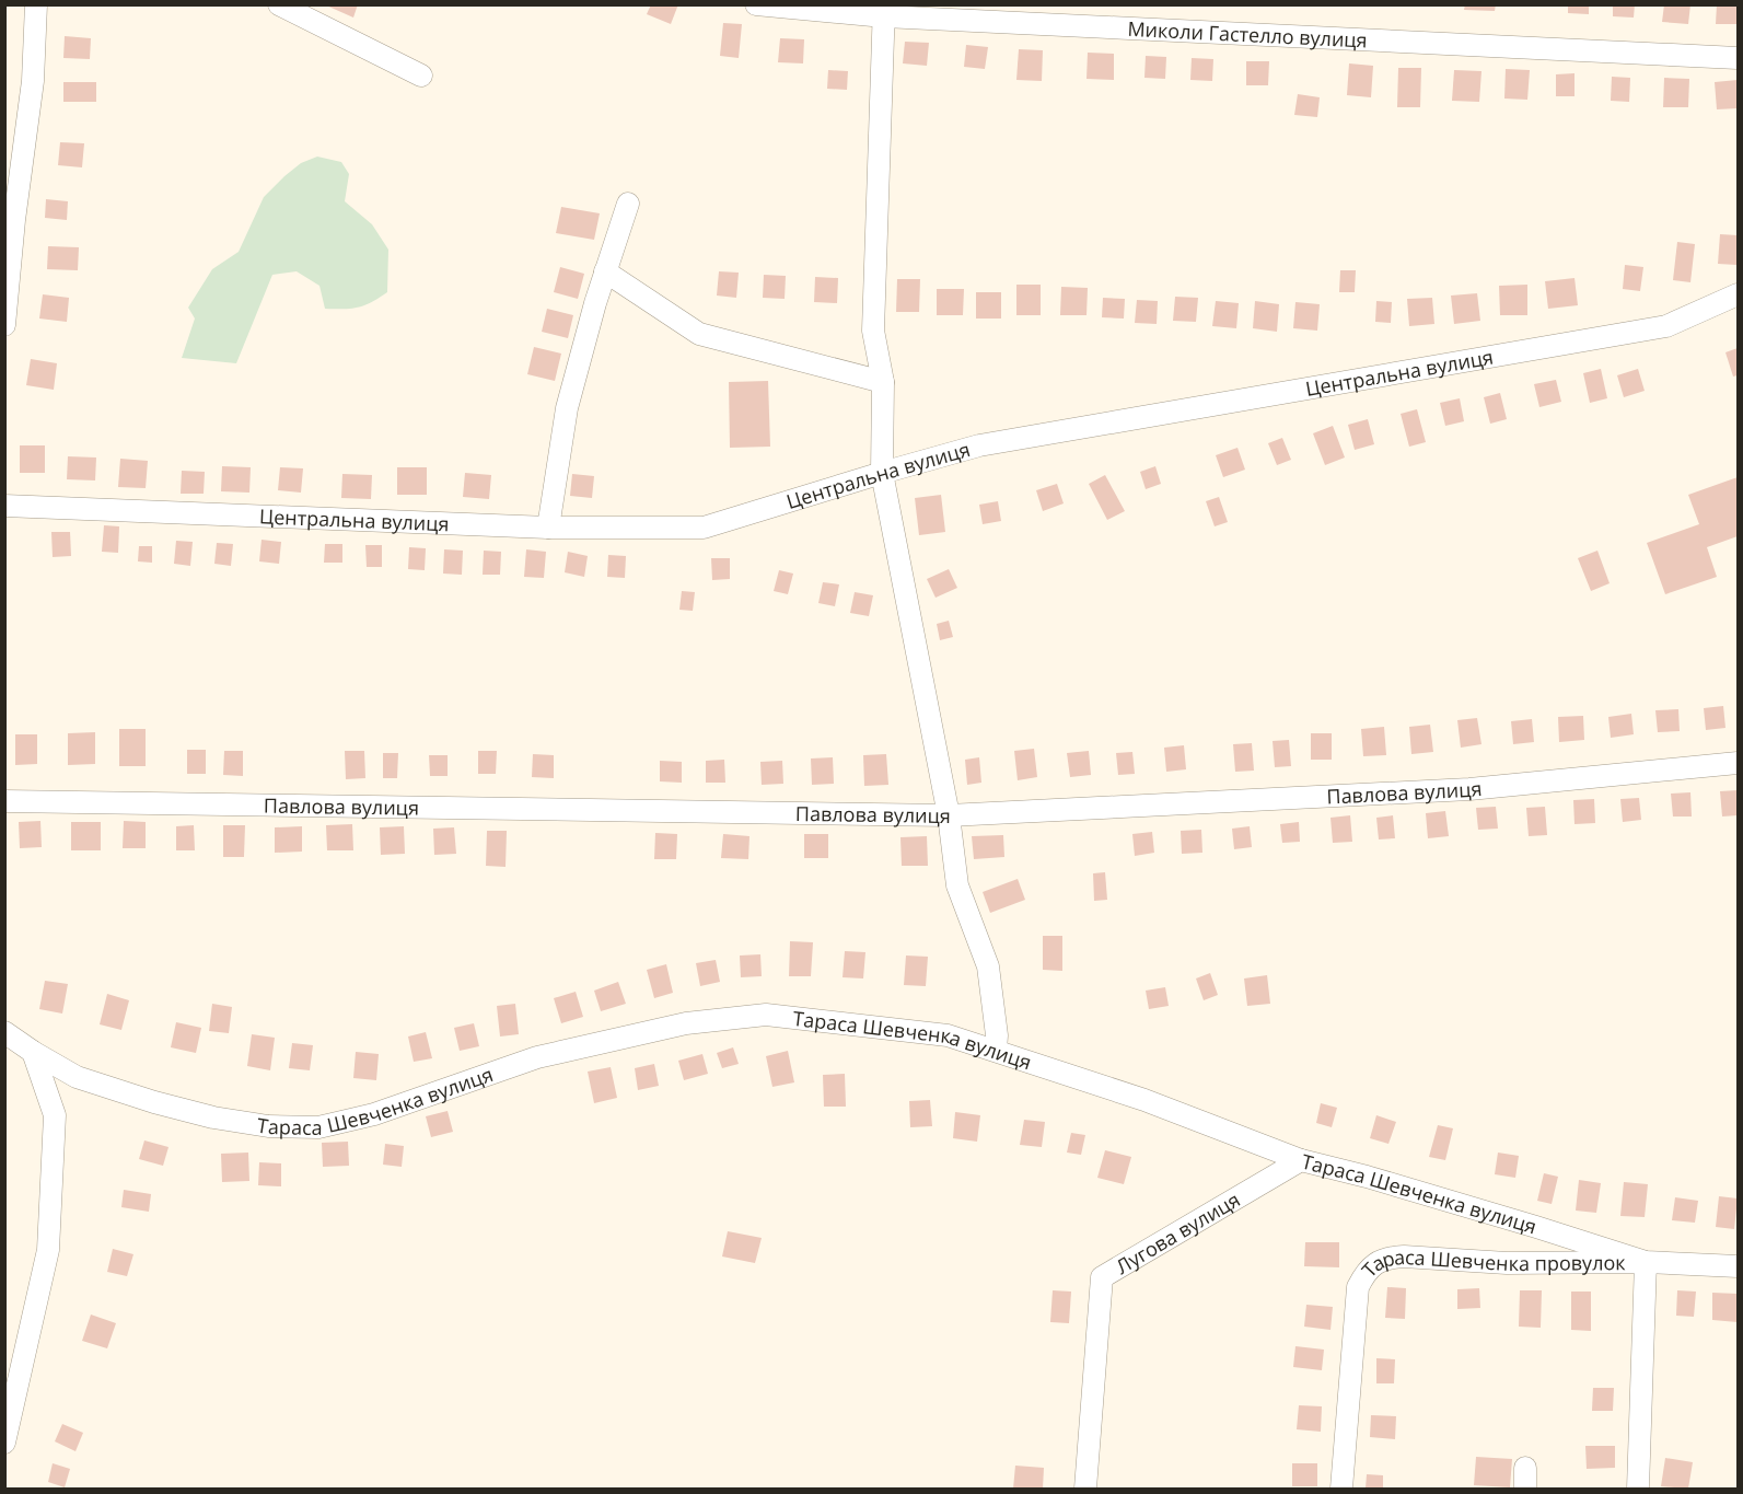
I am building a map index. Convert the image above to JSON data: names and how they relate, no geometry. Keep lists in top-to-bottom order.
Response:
{
  "streets": {
    "street": [
      "Миколи Гастелло вулиця",
      "Центральна вулиця",
      "Павлова вулиця",
      "Тараса Шевченка вулиця",
      "Лугова вулиця",
      "Тараса Шевченка провулок"
    ]
  },
  "crossings": [
    ["Тараса Шевченка вулиця", "Лугова вулиця"],
    ["Тараса Шевченка вулиця", "Тараса Шевченка провулок"]
  ]
}
